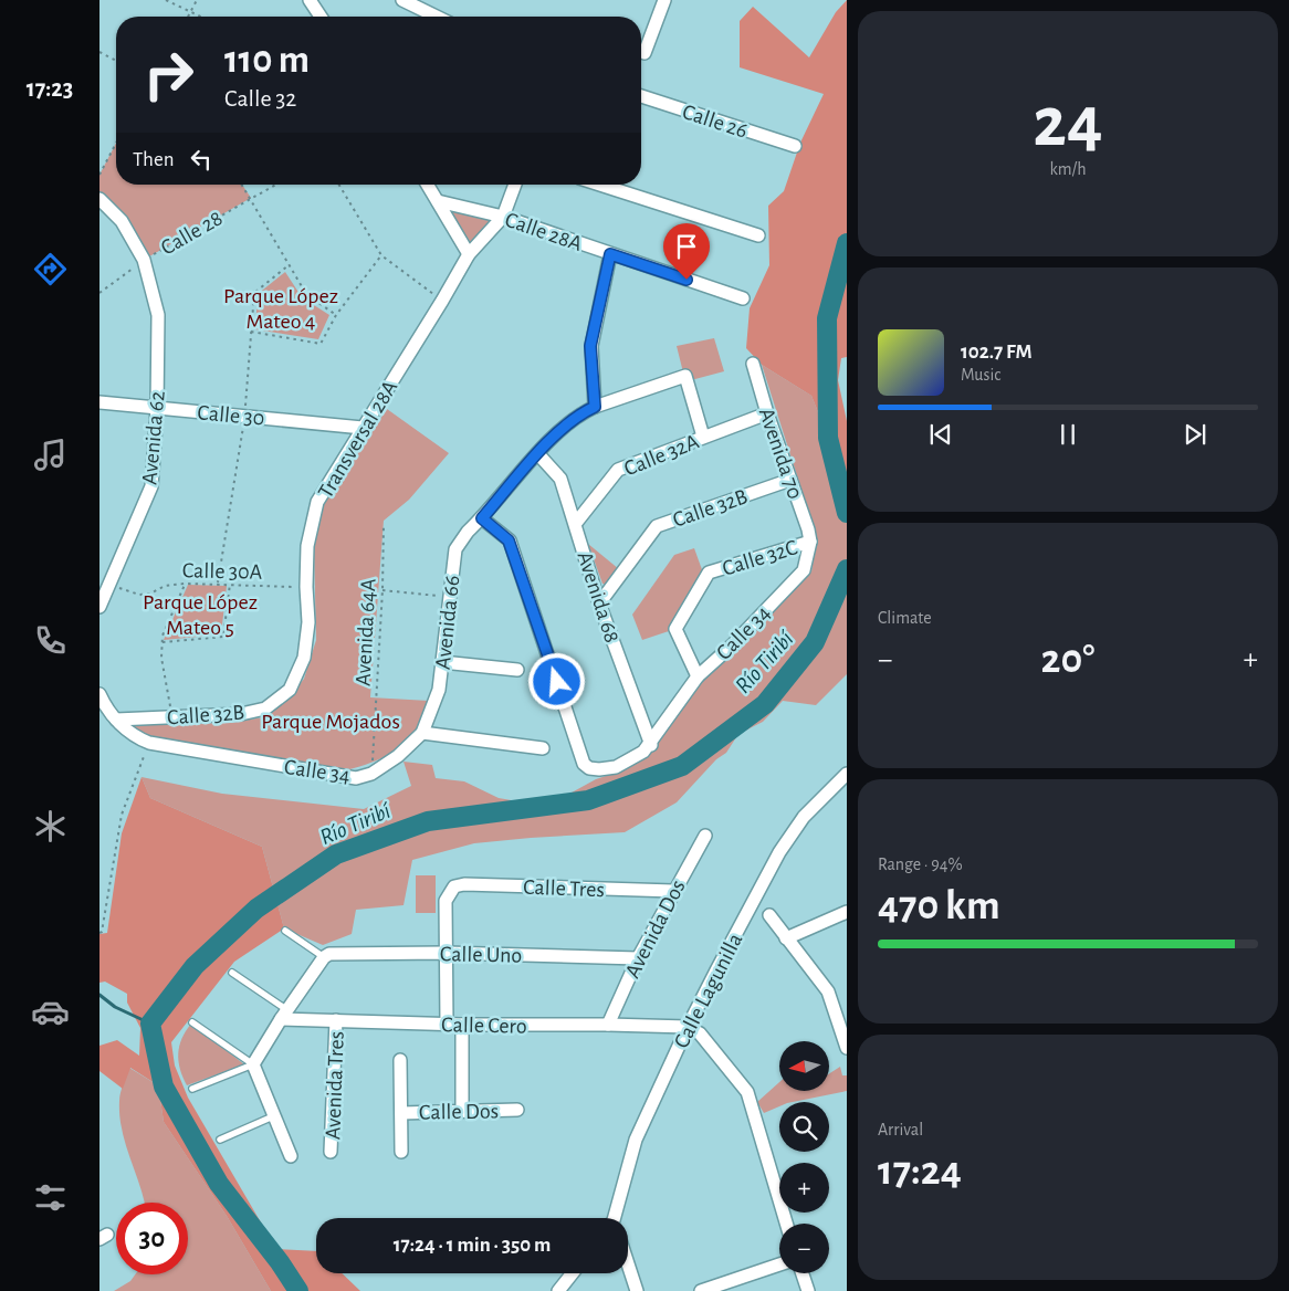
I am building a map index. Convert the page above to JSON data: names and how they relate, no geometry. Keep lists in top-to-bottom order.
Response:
{
  "streets": {
    "street": [
      "Calle 26",
      "Calle 28A",
      "Calle 30",
      "Avenida 62",
      "Transversal 28A",
      "Avenida 70",
      "Calle 32A",
      "Calle 32B",
      "Calle 32C",
      "Avenida 68",
      "Avenida 66",
      "Calle 34",
      "Calle Tres",
      "Avenida Dos",
      "Calle Uno",
      "Calle Lagunilla",
      "Calle Cero",
      "Avenida Tres",
      "Calle Dos"
    ],
    "path": ["Calle 28", "Calle 30A", "Avenida 64A"]
  },
  "crossings": [
    ["Calle 28A", "Transversal 28A"],
    ["Calle 28", "Avenida 62"],
    ["Calle 30", "Avenida 62"],
    ["Calle 30", "Transversal 28A"],
    ["Avenida 62", "Calle 30A"],
    ["Transversal 28A", "Calle 32B"],
    ["Transversal 28A", "Calle 30A"],
    ["Avenida 70", "Calle 32A"],
    ["Avenida 70", "Calle 32B"],
    ["Avenida 70", "Calle 32C"],
    ["Avenida 70", "Calle 34"],
    ["Calle 32A", "Avenida 68"],
    ["Calle 32A", "Avenida 66"],
    ["Calle 32B", "Avenida 68"],
    ["Calle 32B", "Calle 34"],
    ["Calle 32C", "Calle 34"],
    ["Avenida 68", "Avenida 66"],
    ["Avenida 68", "Calle 34"],
    ["Avenida 66", "Calle 34"],
    ["Avenida 64A", "Calle 34"],
    ["Calle Tres", "Avenida Dos"],
    ["Calle Tres", "Calle Uno"],
    ["Avenida Dos", "Calle Uno"],
    ["Avenida Dos", "Calle Cero"],
    ["Calle Lagunilla", "Calle Cero"],
    ["Calle Cero", "Avenida Tres"]
  ],
  "water": ["Río Tiribí"],
  "parks": ["Parque López Mateo 4", "Parque López Mateo 5", "Parque Mojados"],
  "north": "left",
  "page": {
    "tabs": "17:23",
    "tile": [
      ["24", "km/h"],
      "Climate",
      ["Range · 94%", "470 km"],
      ["Arrival", "17:24"]
    ],
    "turn": ["110 m", "Calle 32"],
    "then": "Then",
    "song": ["102.7 FM", "Music"],
    "heat": ["−", "20°", "+"],
    "map_buttons": ["+", "−"],
    "limit": "30",
    "trip": "17:24 · 1 min · 350 m"
  }
}
